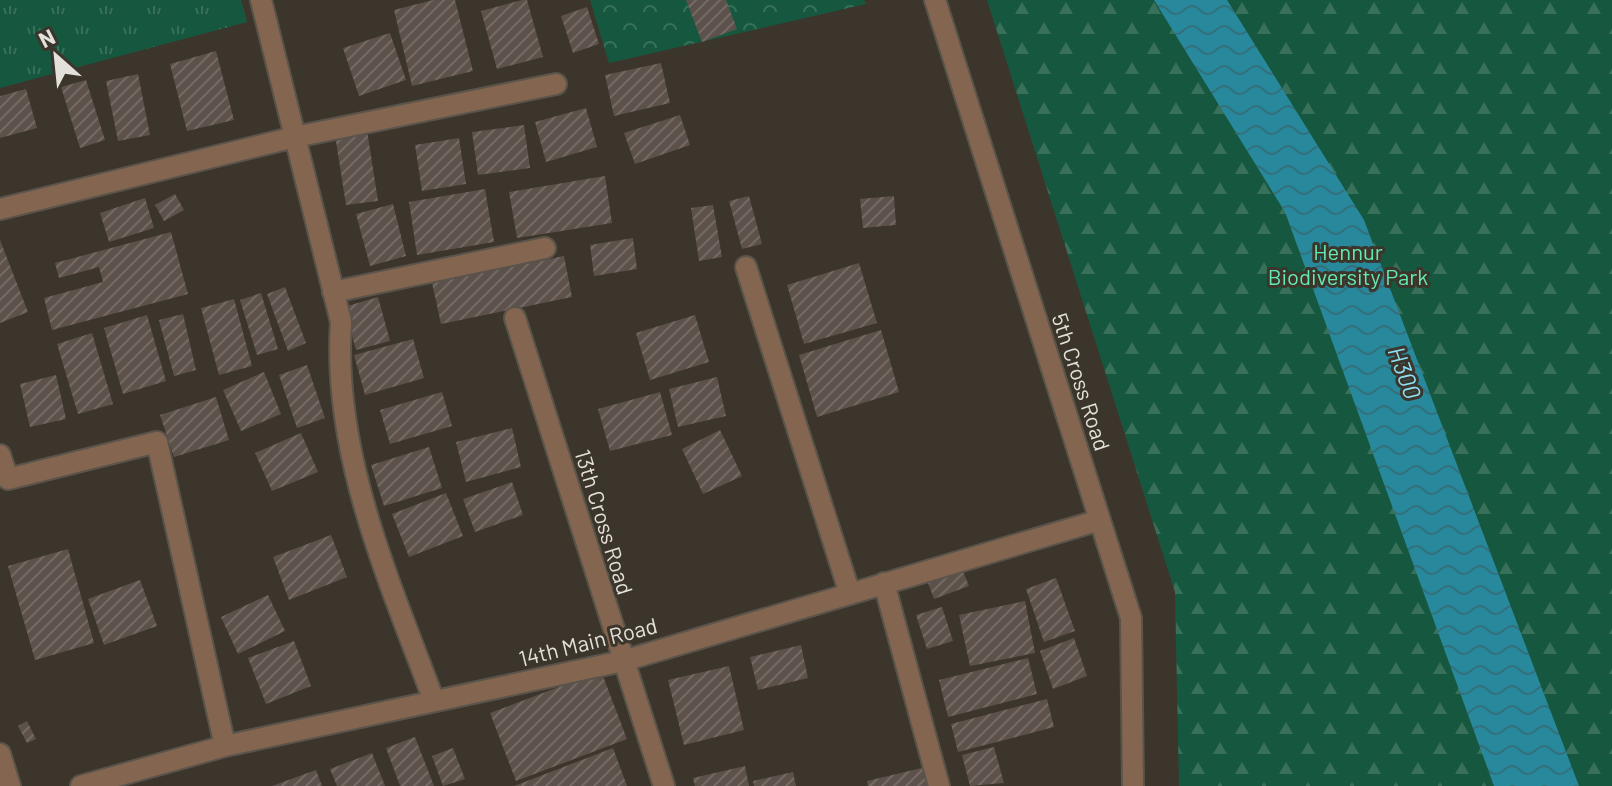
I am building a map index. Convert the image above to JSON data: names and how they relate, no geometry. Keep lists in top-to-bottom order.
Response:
{
  "streets": {
    "street": ["5th Cross Road", "13th Cross Road", "14th Main Road"]
  },
  "crossings": [
    ["5th Cross Road", "14th Main Road"],
    ["13th Cross Road", "14th Main Road"]
  ],
  "water": ["H300"],
  "parks": ["Hennur Biodiversity Park"],
  "north": "top left"
}
